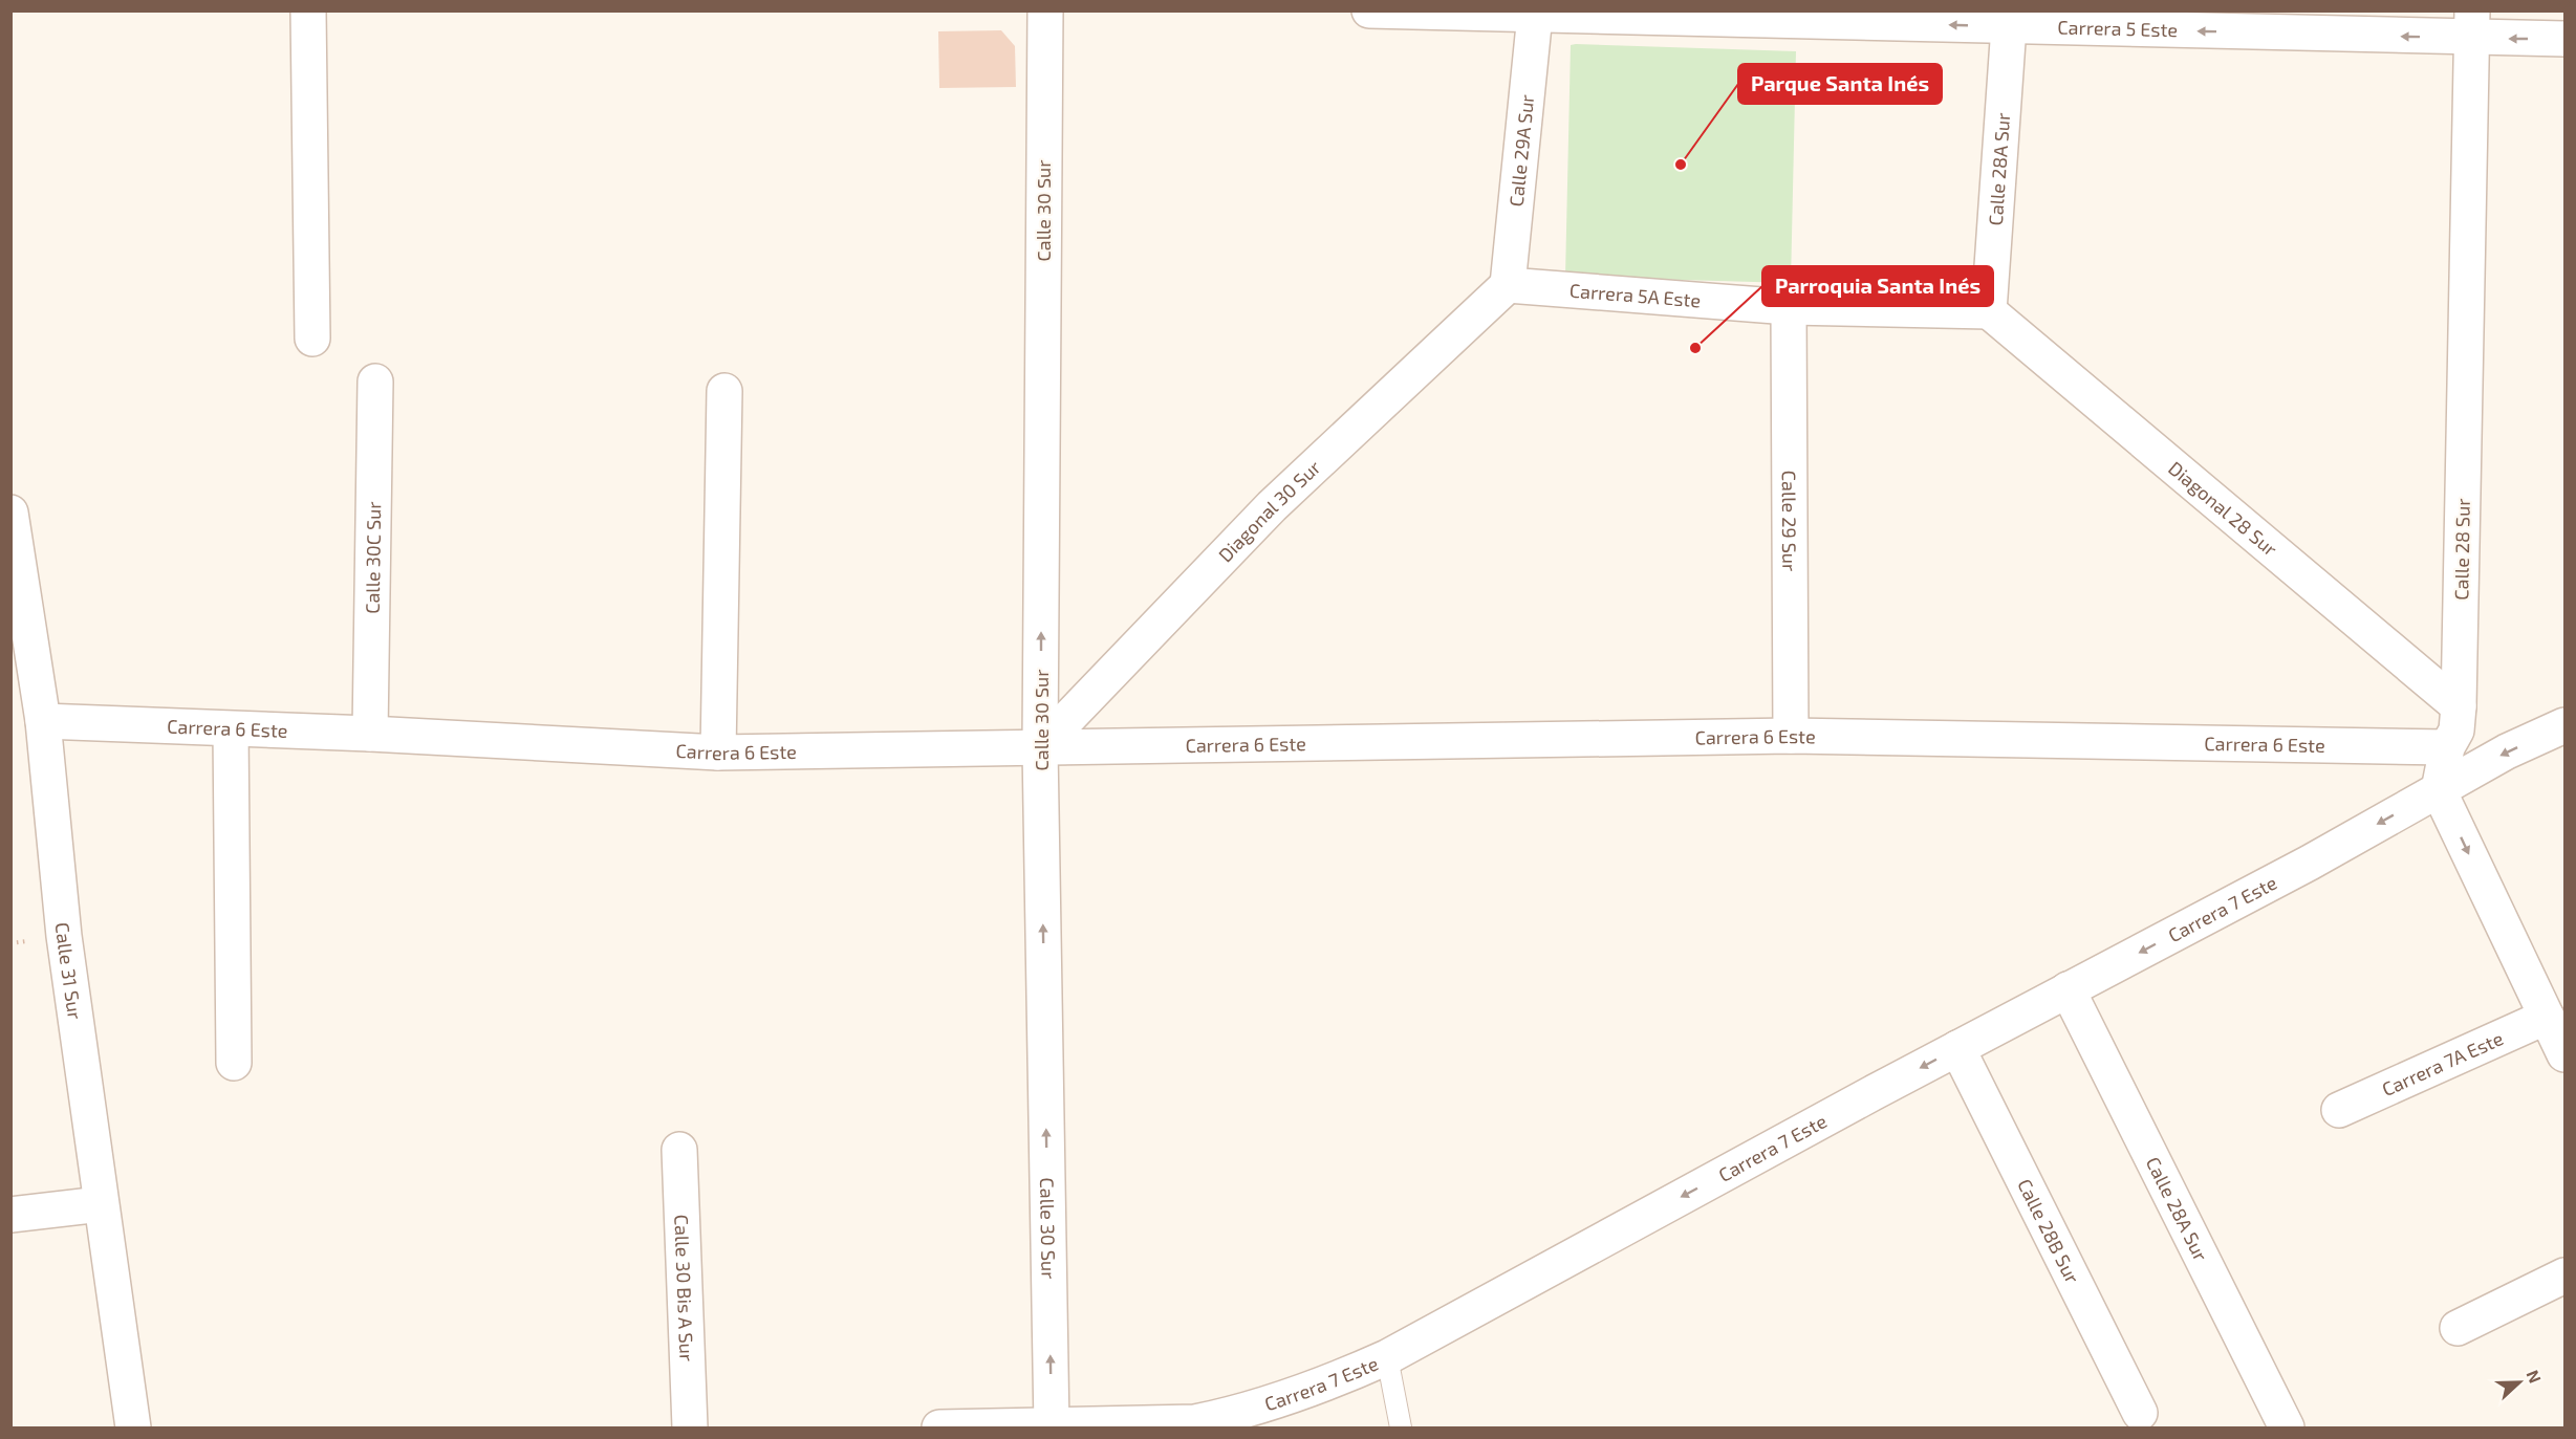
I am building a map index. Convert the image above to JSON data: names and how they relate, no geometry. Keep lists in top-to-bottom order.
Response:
{
  "streets": {
    "street": [
      "Carrera 5 Este",
      "Calle 29A Sur",
      "Calle 28A Sur",
      "Calle 30 Sur",
      "Carrera 5A Este",
      "Diagonal 28 Sur",
      "Diagonal 30 Sur",
      "Calle 29 Sur",
      "Calle 28 Sur",
      "Calle 30C Sur",
      "Carrera 6 Este",
      "Carrera 7 Este",
      "Calle 31 Sur",
      "Carrera 7A Este",
      "Calle 28B Sur",
      "Calle 30 Bis A Sur"
    ]
  },
  "crossings": [
    ["Carrera 5 Este", "Calle 29A Sur"],
    ["Carrera 5 Este", "Calle 28A Sur"],
    ["Carrera 5 Este", "Calle 28 Sur"],
    ["Calle 29A Sur", "Carrera 5A Este"],
    ["Calle 29A Sur", "Diagonal 30 Sur"],
    ["Calle 28A Sur", "Carrera 5A Este"],
    ["Calle 28A Sur", "Diagonal 28 Sur"],
    ["Calle 28A Sur", "Carrera 7 Este"],
    ["Calle 30 Sur", "Diagonal 30 Sur"],
    ["Calle 30 Sur", "Carrera 6 Este"],
    ["Calle 30 Sur", "Carrera 7 Este"],
    ["Carrera 5A Este", "Diagonal 28 Sur"],
    ["Carrera 5A Este", "Diagonal 30 Sur"],
    ["Carrera 5A Este", "Calle 29 Sur"],
    ["Diagonal 28 Sur", "Calle 28 Sur"],
    ["Diagonal 30 Sur", "Carrera 6 Este"],
    ["Calle 29 Sur", "Carrera 6 Este"],
    ["Calle 28 Sur", "Carrera 6 Este"],
    ["Calle 28 Sur", "Carrera 7 Este"],
    ["Calle 30C Sur", "Carrera 6 Este"],
    ["Carrera 6 Este", "Calle 31 Sur"],
    ["Carrera 7 Este", "Calle 28B Sur"]
  ],
  "one_way": ["Carrera 5 Este", "Calle 30 Sur", "Carrera 7 Este"],
  "places": ["Parque Santa Inés", "Parroquia Santa Inés"],
  "north": "right"
}
